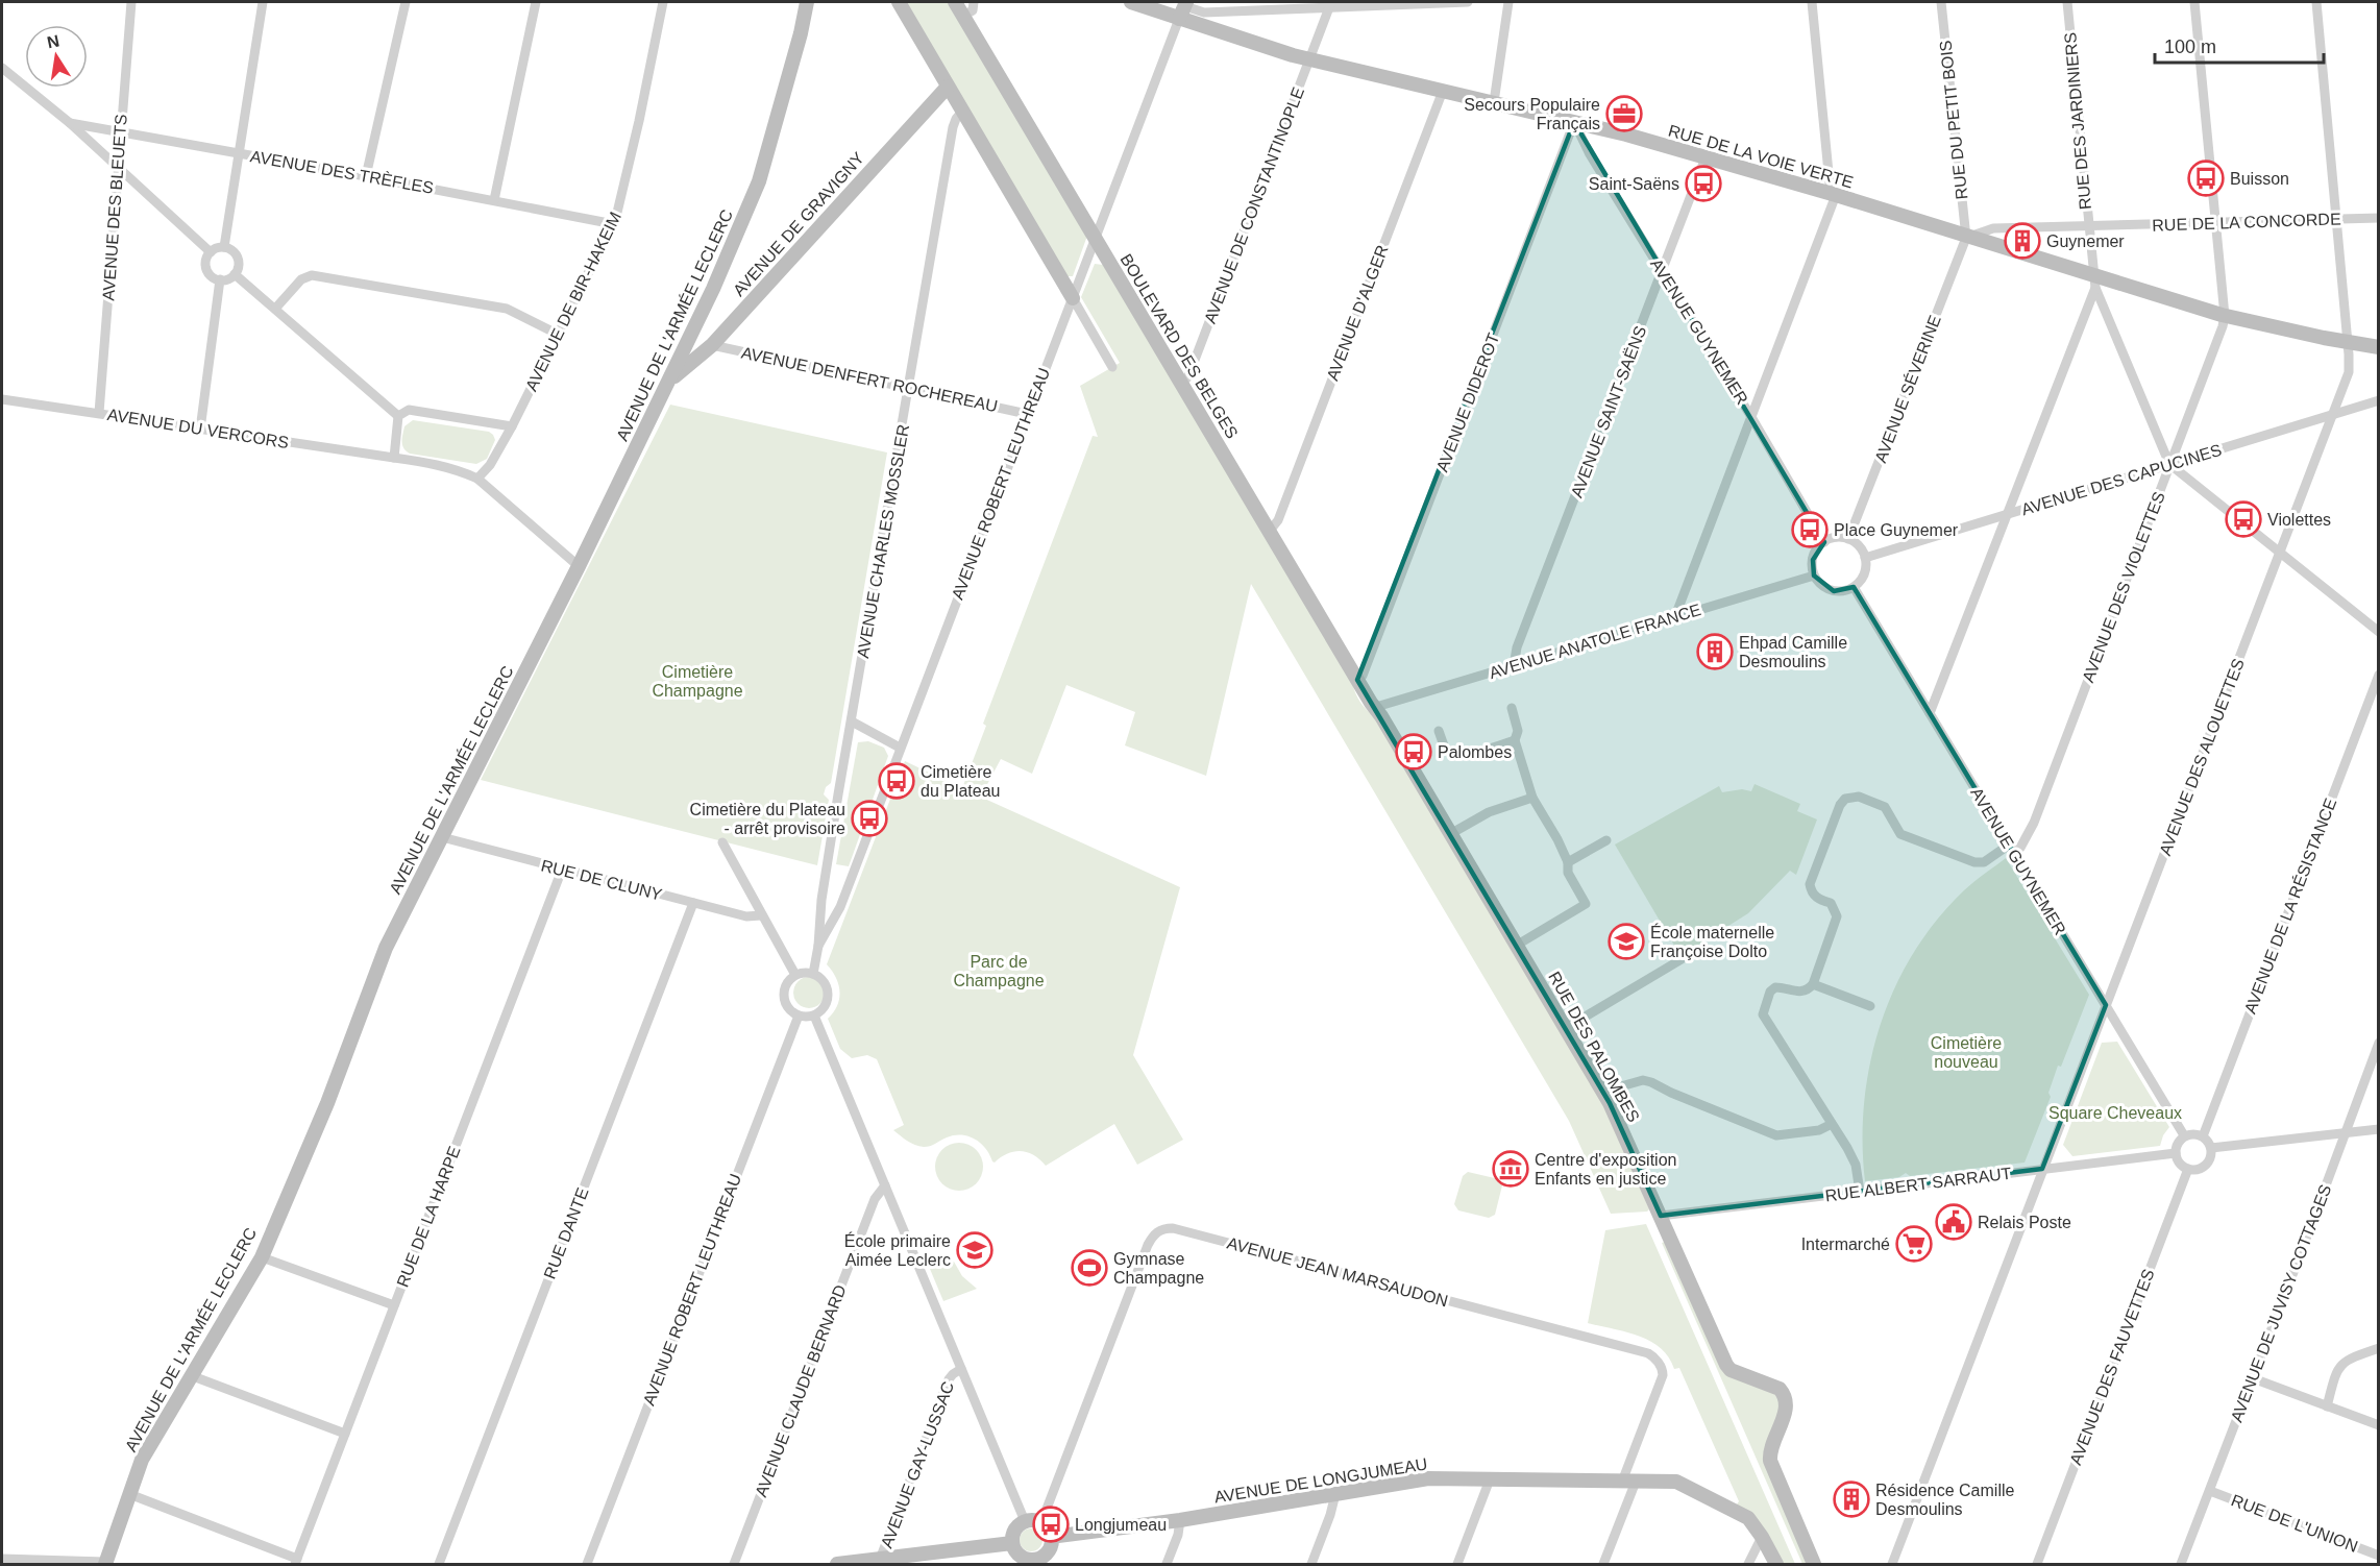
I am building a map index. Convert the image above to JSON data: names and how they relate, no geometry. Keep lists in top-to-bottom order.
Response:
{
  "streets": {
    "street": [
      "RUE DU PETIT BOIS",
      "RUE DES JARDINIERS",
      "RUE DE LA VOIE VERTE",
      "AVENUE DES TRÈFLES",
      "AVENUE DE CONSTANTINOPLE",
      "AVENUE DES BLEUETS",
      "RUE DE LA CONCORDE",
      "AVENUE DE GRAVIGNY",
      "AVENUE DE BIR-HAKEIM",
      "AVENUE D'ALGER",
      "AVENUE DE L'ARMÉE LECLERC",
      "AVENUE GUYNEMER",
      "BOULEVARD DES BELGES",
      "AVENUE DENFERT ROCHEREAU",
      "AVENUE SÉVERINE",
      "AVENUE DIDEROT",
      "AVENUE SAINT-SAËNS",
      "AVENUE DU VERCORS",
      "AVENUE DES CAPUCINES",
      "AVENUE ROBERT LEUTHREAU",
      "AVENUE CHARLES MOSSLER",
      "AVENUE DES VIOLETTES",
      "AVENUE ANATOLE FRANCE",
      "AVENUE DES ALOUETTES",
      "RUE DE CLUNY",
      "AVENUE DE LA RÉSISTANCE",
      "RUE DES PALOMBES",
      "RUE ALBERT SARRAUT",
      "RUE DE LA HARPE",
      "RUE DANTE",
      "AVENUE JEAN MARSAUDON",
      "AVENUE DE JUVISY COTTAGES",
      "AVENUE DES FAUVETTES",
      "AVENUE CLAUDE BERNARD",
      "AVENUE GAY-LUSSAC",
      "AVENUE DE LONGJUMEAU",
      "RUE DE L'UNION"
    ]
  },
  "crossings": [
    ["RUE DU PETIT BOIS", "RUE DE LA VOIE VERTE"],
    ["RUE DU PETIT BOIS", "RUE DE LA CONCORDE"],
    ["RUE DU PETIT BOIS", "AVENUE SÉVERINE"],
    ["RUE DES JARDINIERS", "RUE DE LA VOIE VERTE"],
    ["RUE DES JARDINIERS", "RUE DE LA CONCORDE"],
    ["RUE DE LA VOIE VERTE", "AVENUE DE CONSTANTINOPLE"],
    ["RUE DE LA VOIE VERTE", "RUE DE LA CONCORDE"],
    ["RUE DE LA VOIE VERTE", "AVENUE D'ALGER"],
    ["RUE DE LA VOIE VERTE", "AVENUE GUYNEMER"],
    ["RUE DE LA VOIE VERTE", "AVENUE SÉVERINE"],
    ["RUE DE LA VOIE VERTE", "AVENUE DIDEROT"],
    ["RUE DE LA VOIE VERTE", "AVENUE SAINT-SAËNS"],
    ["RUE DE LA VOIE VERTE", "AVENUE ROBERT LEUTHREAU"],
    ["RUE DE LA VOIE VERTE", "AVENUE DES VIOLETTES"],
    ["RUE DE LA VOIE VERTE", "AVENUE DES ALOUETTES"],
    ["AVENUE DES TRÈFLES", "AVENUE DES BLEUETS"],
    ["AVENUE DES TRÈFLES", "AVENUE DE BIR-HAKEIM"],
    ["AVENUE DE CONSTANTINOPLE", "BOULEVARD DES BELGES"],
    ["AVENUE DES BLEUETS", "AVENUE DU VERCORS"],
    ["RUE DE LA CONCORDE", "AVENUE SÉVERINE"],
    ["RUE DE LA CONCORDE", "AVENUE DES ALOUETTES"],
    ["AVENUE DE GRAVIGNY", "AVENUE DE L'ARMÉE LECLERC"],
    ["AVENUE DE GRAVIGNY", "AVENUE DENFERT ROCHEREAU"],
    ["AVENUE DE BIR-HAKEIM", "AVENUE DU VERCORS"],
    ["AVENUE D'ALGER", "BOULEVARD DES BELGES"],
    ["AVENUE DE L'ARMÉE LECLERC", "AVENUE DU VERCORS"],
    ["AVENUE DE L'ARMÉE LECLERC", "RUE DE CLUNY"],
    ["AVENUE GUYNEMER", "AVENUE SÉVERINE"],
    ["AVENUE GUYNEMER", "AVENUE DIDEROT"],
    ["AVENUE GUYNEMER", "AVENUE SAINT-SAËNS"],
    ["AVENUE GUYNEMER", "AVENUE DES CAPUCINES"],
    ["AVENUE GUYNEMER", "AVENUE DES VIOLETTES"],
    ["AVENUE GUYNEMER", "AVENUE ANATOLE FRANCE"],
    ["AVENUE GUYNEMER", "AVENUE DES ALOUETTES"],
    ["AVENUE GUYNEMER", "AVENUE DE LA RÉSISTANCE"],
    ["AVENUE GUYNEMER", "RUE ALBERT SARRAUT"],
    ["AVENUE GUYNEMER", "AVENUE DES FAUVETTES"],
    ["BOULEVARD DES BELGES", "AVENUE DIDEROT"],
    ["BOULEVARD DES BELGES", "AVENUE ROBERT LEUTHREAU"],
    ["BOULEVARD DES BELGES", "AVENUE ANATOLE FRANCE"],
    ["BOULEVARD DES BELGES", "RUE DES PALOMBES"],
    ["AVENUE DENFERT ROCHEREAU", "AVENUE ROBERT LEUTHREAU"],
    ["AVENUE DENFERT ROCHEREAU", "AVENUE CHARLES MOSSLER"],
    ["AVENUE SÉVERINE", "AVENUE DES CAPUCINES"],
    ["AVENUE SÉVERINE", "AVENUE ANATOLE FRANCE"],
    ["AVENUE SAINT-SAËNS", "AVENUE ANATOLE FRANCE"],
    ["AVENUE DES CAPUCINES", "AVENUE DES VIOLETTES"],
    ["AVENUE DES CAPUCINES", "AVENUE ANATOLE FRANCE"],
    ["AVENUE DES CAPUCINES", "AVENUE DES ALOUETTES"],
    ["AVENUE ROBERT LEUTHREAU", "AVENUE CHARLES MOSSLER"],
    ["AVENUE ANATOLE FRANCE", "RUE DES PALOMBES"],
    ["AVENUE DES ALOUETTES", "RUE ALBERT SARRAUT"],
    ["RUE DE CLUNY", "RUE DE LA HARPE"],
    ["RUE DE CLUNY", "RUE DANTE"],
    ["AVENUE DE LA RÉSISTANCE", "RUE ALBERT SARRAUT"],
    ["AVENUE DE LA RÉSISTANCE", "AVENUE DES FAUVETTES"],
    ["RUE DES PALOMBES", "RUE ALBERT SARRAUT"],
    ["RUE ALBERT SARRAUT", "AVENUE DES FAUVETTES"],
    ["AVENUE JEAN MARSAUDON", "AVENUE DE LONGJUMEAU"],
    ["AVENUE DE JUVISY COTTAGES", "RUE DE L'UNION"]
  ],
  "parks": [
    "Cimetière Champagne",
    "Parc de Champagne",
    "Cimetière nouveau",
    "Square Cheveaux"
  ],
  "places": {
    "office": ["Secours Populaire Français"],
    "bus stop": [
      "Buisson",
      "Saint-Saëns",
      "Violettes",
      "Place Guynemer",
      "Palombes",
      "Cimetière du Plateau",
      "Cimetière du Plateau - arrêt provisoire",
      "Longjumeau"
    ],
    "building": ["Guynemer", "Ehpad Camille Desmoulins", "Résidence Camille Desmoulins"],
    "school or university": ["École maternelle Françoise Dolto", "École primaire Aimée Leclerc"],
    "museum": ["Centre d'exposition Enfants en justice"],
    "public building": ["Relais Poste"],
    "supermarket": ["Intermarché"],
    "sports": ["Gymnase Champagne"]
  },
  "scale_bar": "100 m",
  "north": "top"
}
